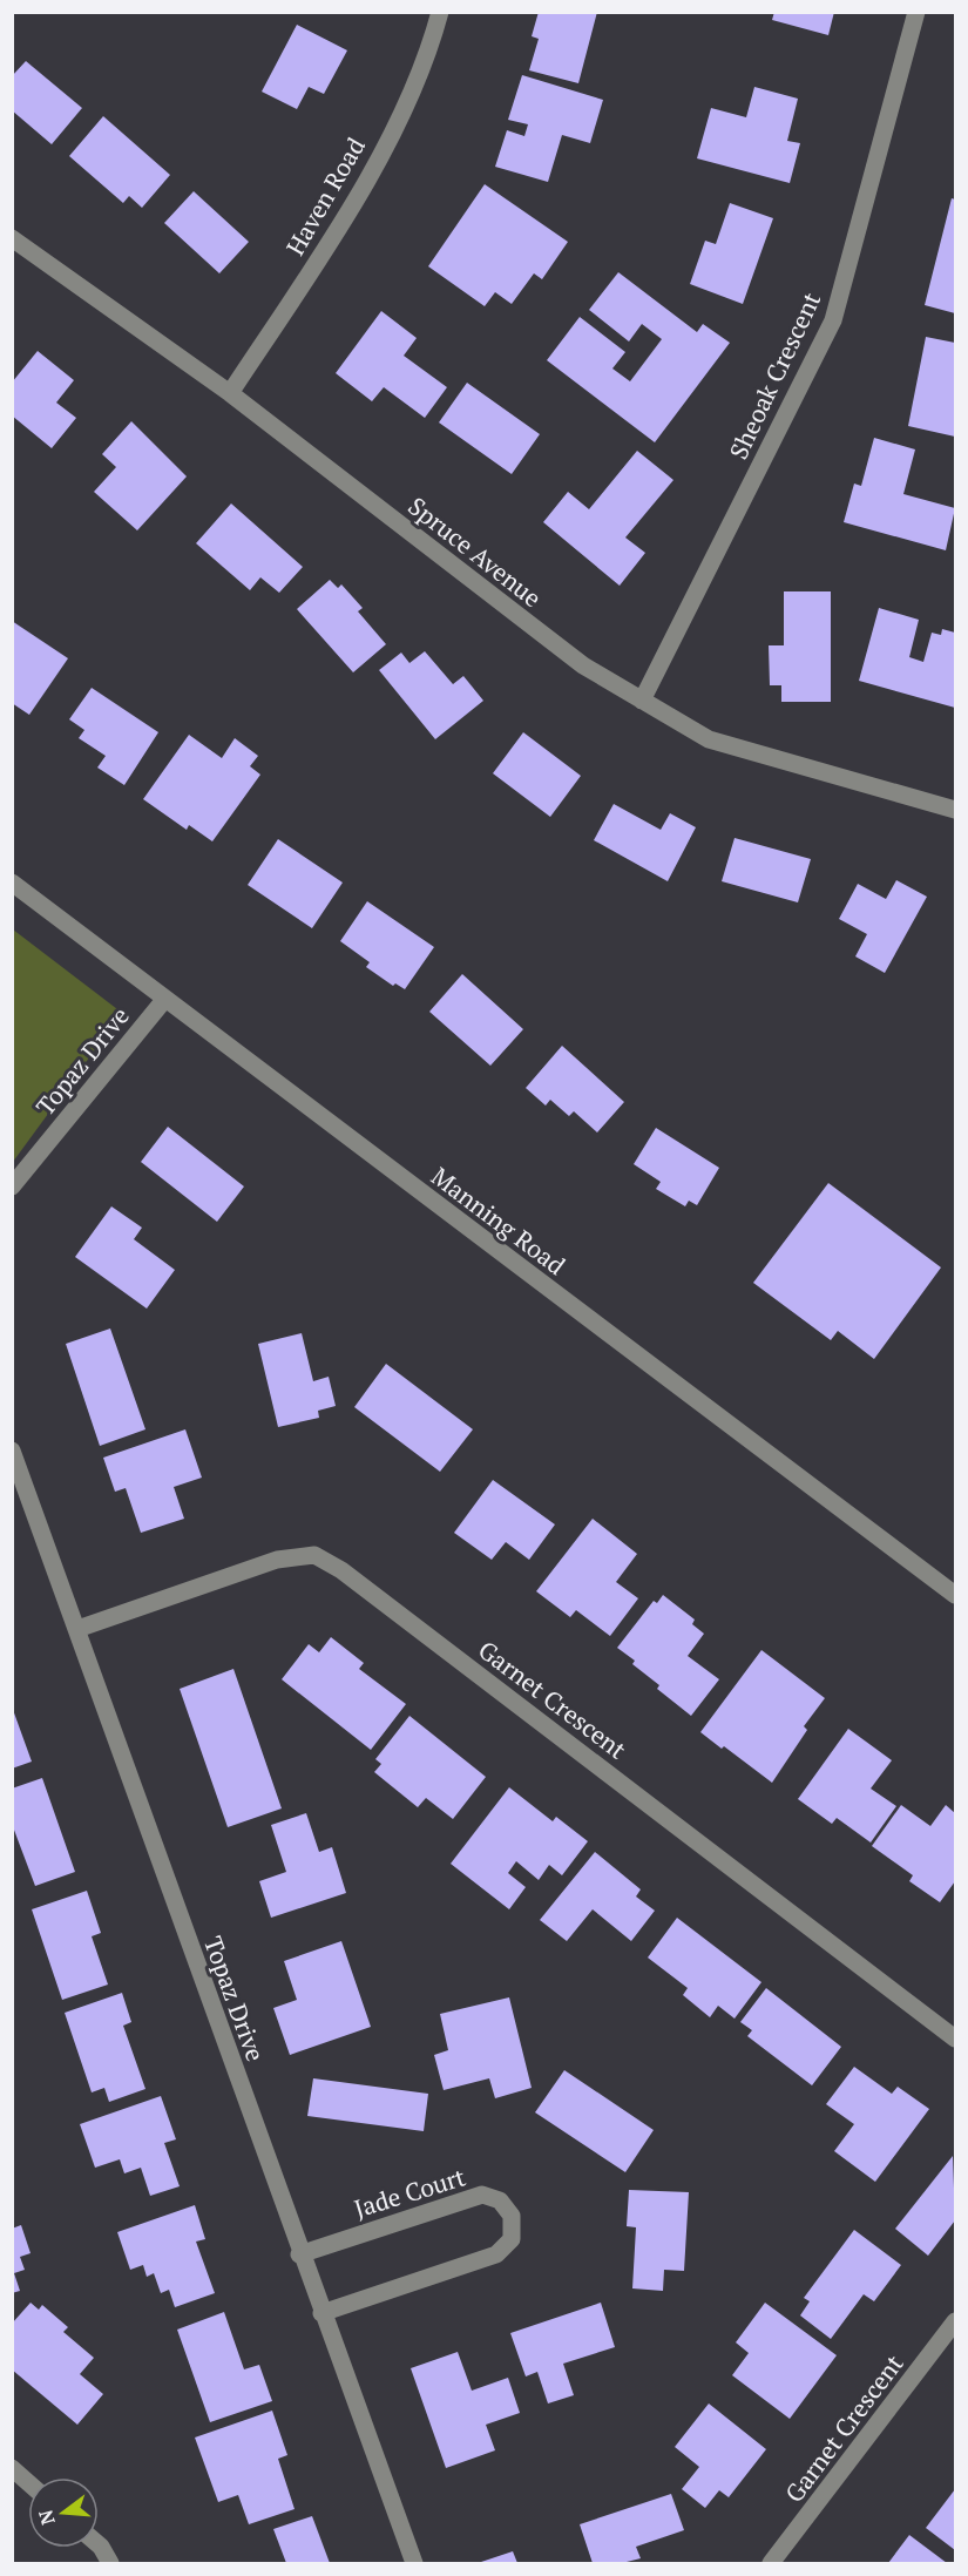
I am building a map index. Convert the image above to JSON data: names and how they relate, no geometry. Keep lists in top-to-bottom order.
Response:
{
  "streets": {
    "street": [
      "Haven Road",
      "Sheoak Crescent",
      "Spruce Avenue",
      "Topaz Drive",
      "Manning Road",
      "Garnet Crescent",
      "Jade Court"
    ]
  },
  "crossings": [
    ["Haven Road", "Spruce Avenue"],
    ["Sheoak Crescent", "Spruce Avenue"],
    ["Topaz Drive", "Manning Road"],
    ["Topaz Drive", "Garnet Crescent"],
    ["Topaz Drive", "Jade Court"]
  ],
  "north": "left"
}
